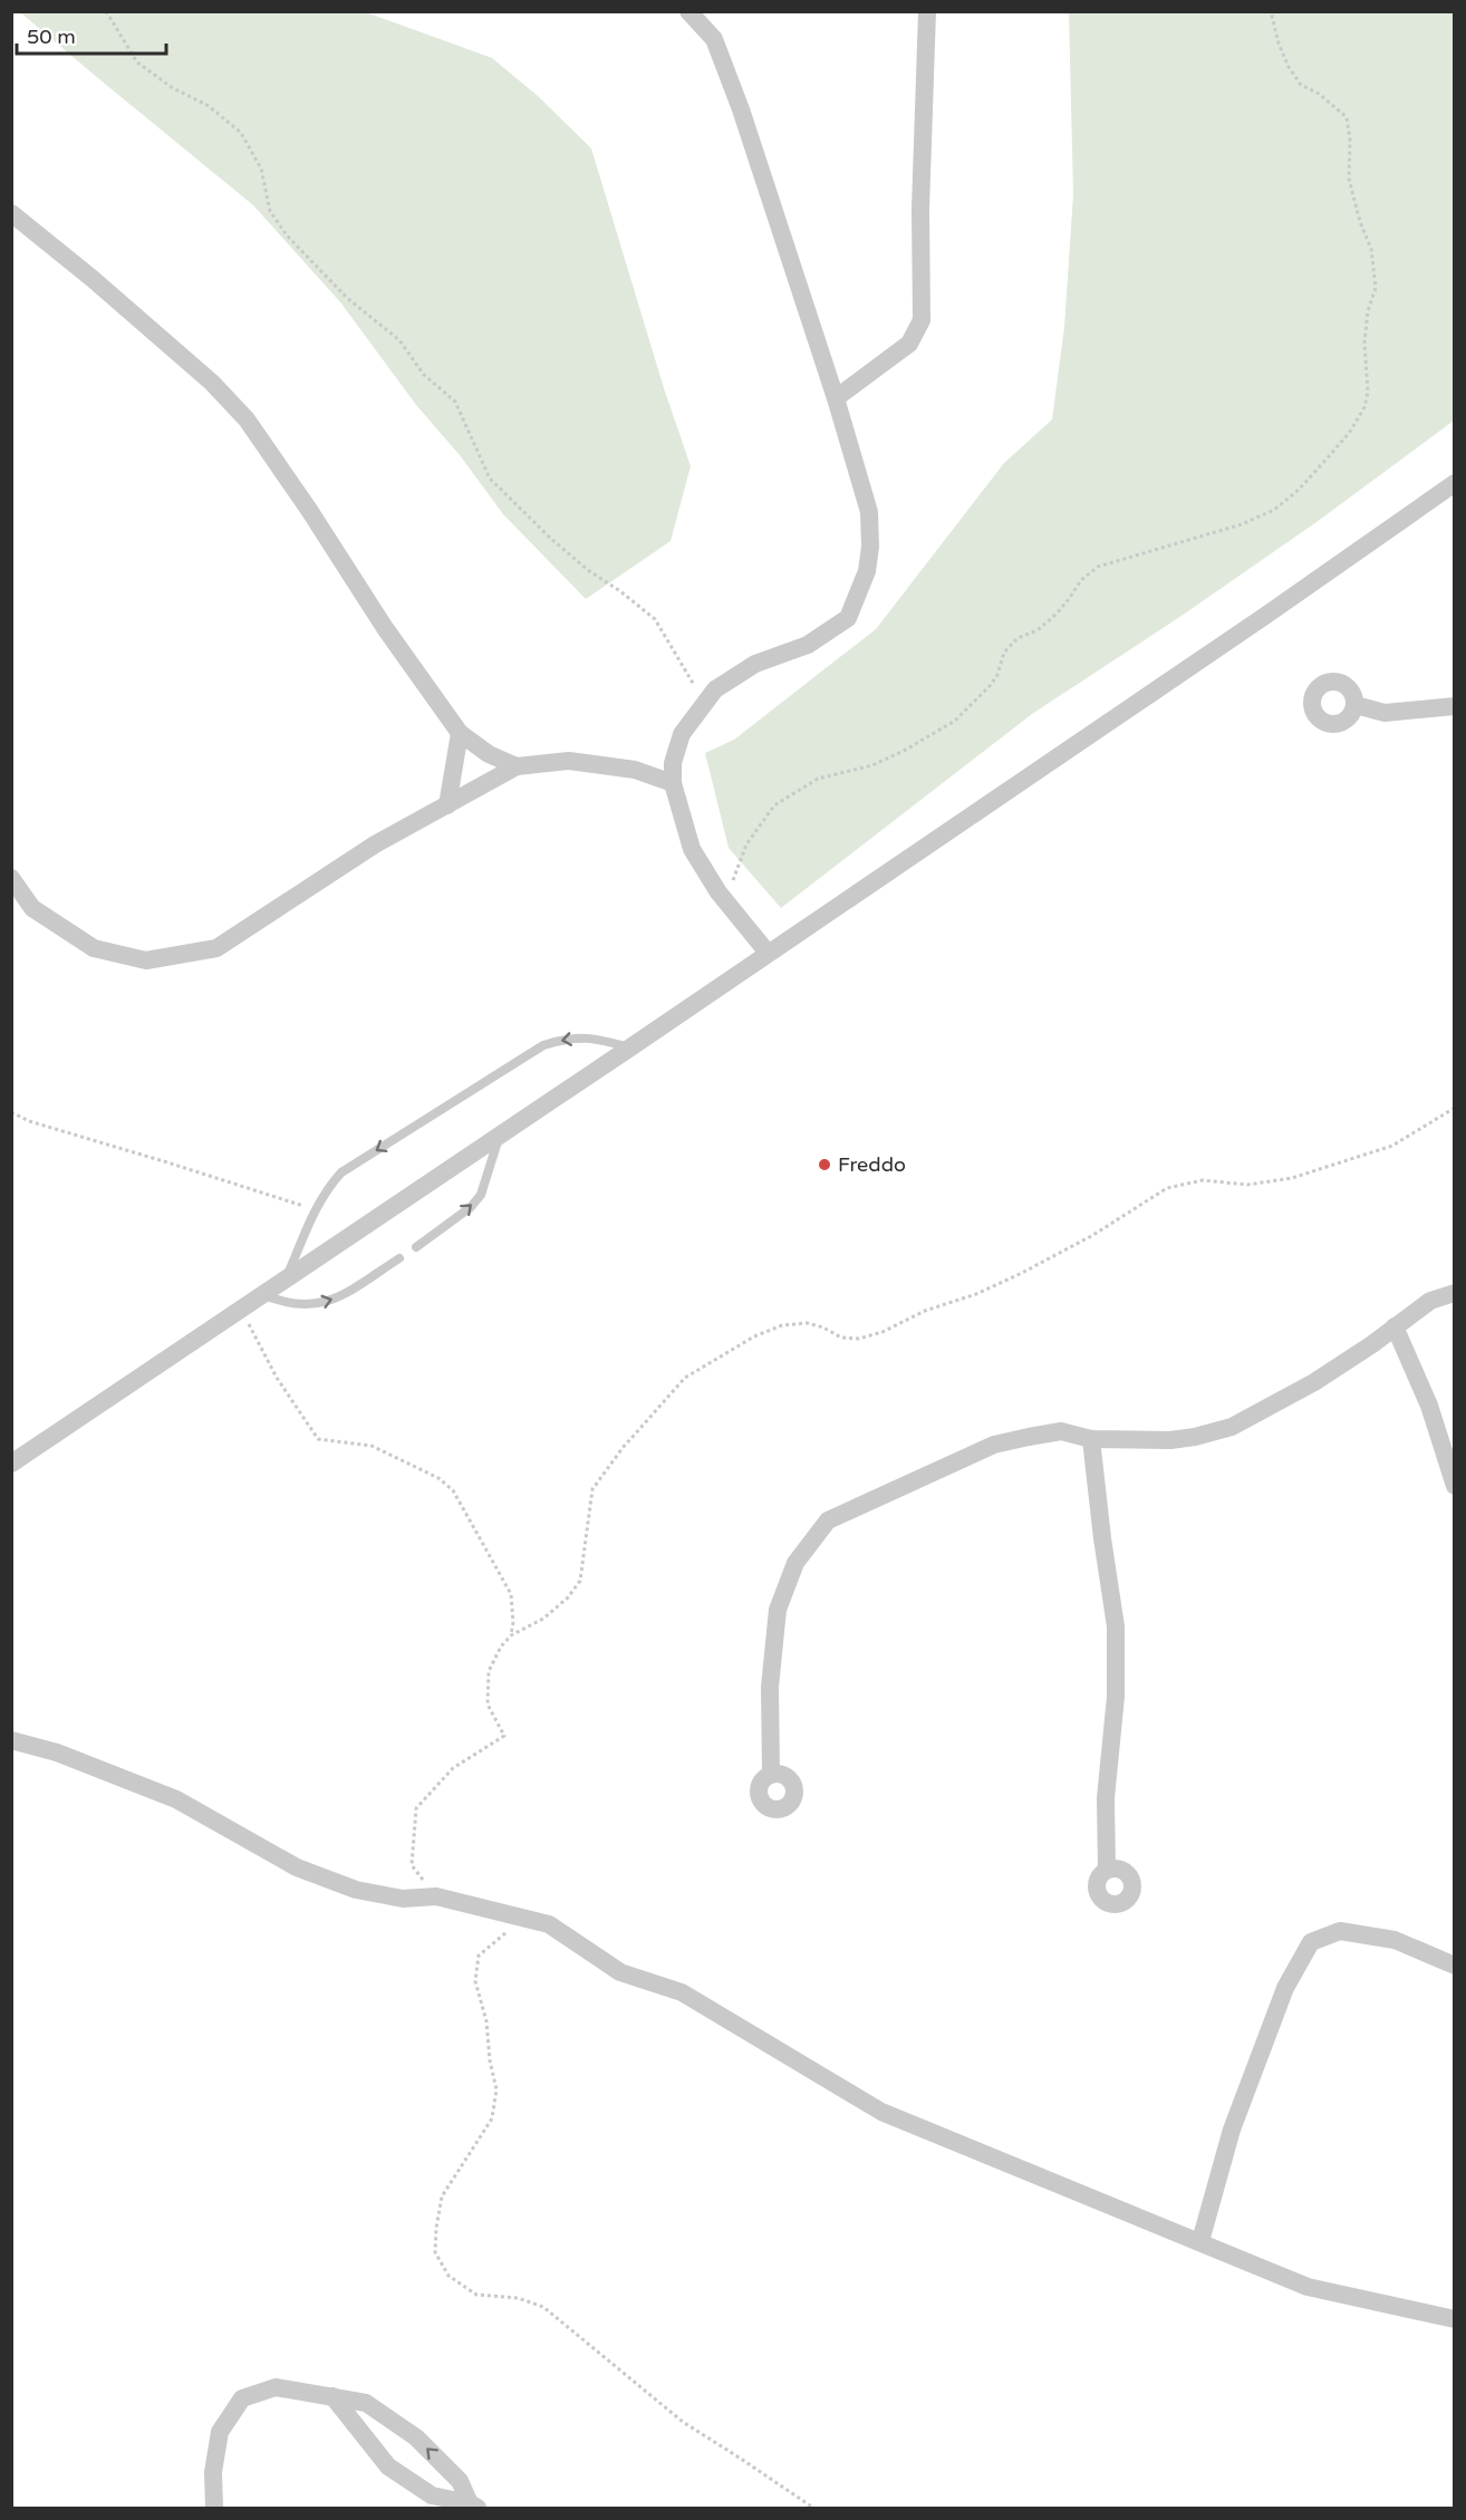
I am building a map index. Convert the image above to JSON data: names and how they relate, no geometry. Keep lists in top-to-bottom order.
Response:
{
  "places": ["Freddo"],
  "scale_bar": "50 m"
}
